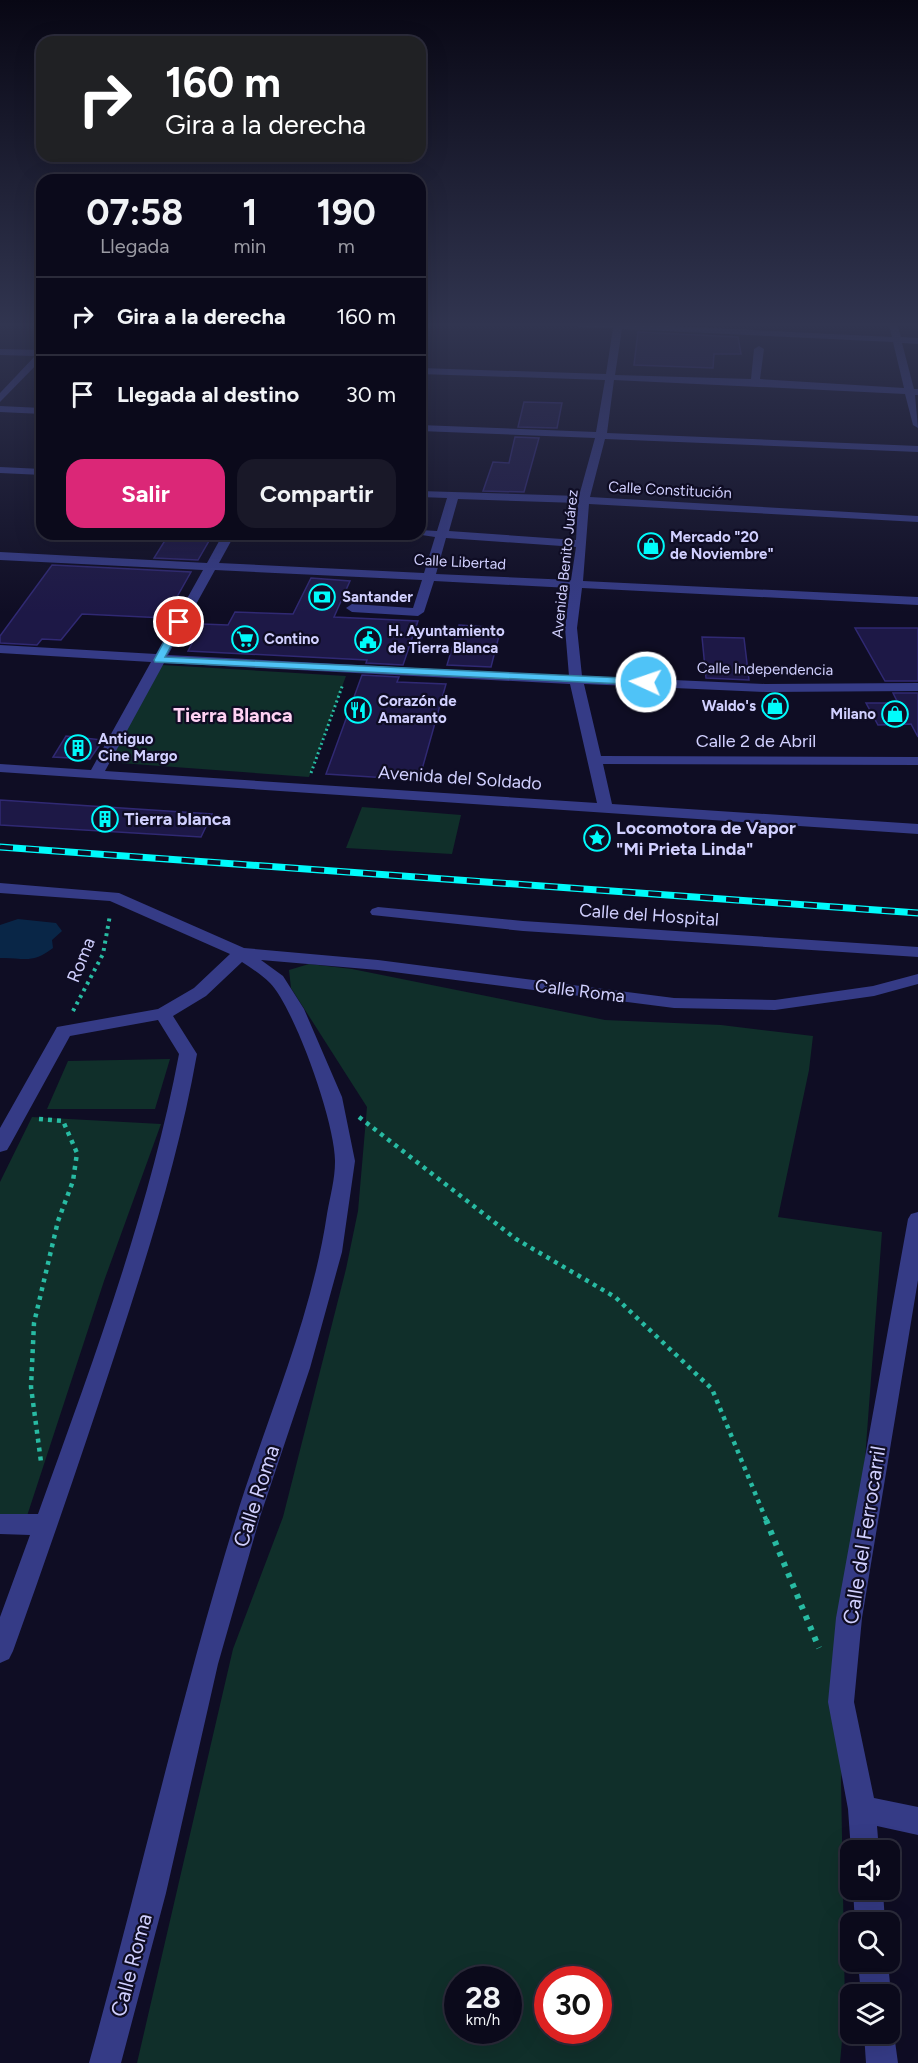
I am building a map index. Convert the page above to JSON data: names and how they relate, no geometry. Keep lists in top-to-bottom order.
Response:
{
  "streets": {
    "street": [
      "Calle Constitución",
      "Calle Libertad",
      "Avenida Benito Juárez",
      "Calle Independencia",
      "Calle 2 de Abril",
      "Avenida del Soldado",
      "Calle del Hospital",
      "Calle Roma",
      "Calle del Ferrocarril"
    ],
    "path": ["Roma"]
  },
  "crossings": [
    ["Calle Constitución", "Avenida Benito Juárez"],
    ["Calle Libertad", "Avenida Benito Juárez"],
    ["Avenida Benito Juárez", "Calle Independencia"],
    ["Avenida Benito Juárez", "Calle 2 de Abril"],
    ["Avenida Benito Juárez", "Avenida del Soldado"]
  ],
  "districts": ["Tierra Blanca"],
  "places": {
    "shop": ["Mercado \"20 de Noviembre\"", "Waldo's", "Milano"],
    "bank": ["Santander"],
    "supermarket": ["Contino"],
    "public building": ["H. Ayuntamiento de Tierra Blanca"],
    "restaurant": ["Corazón de Amaranto"],
    "building": ["Antiguo Cine Margo", "Tierra blanca"],
    "place": ["Locomotora de Vapor \"Mi Prieta Linda\""]
  },
  "page": {
    "turn": ["160 m", "Gira a la derecha"],
    "eta": [
      "07:58",
      "Llegada",
      "1",
      "min",
      "190",
      "m"
    ],
    "list": [
      {
        "name": "Gira a la derecha",
        "value": "160 m"
      },
      {
        "name": "Llegada al destino",
        "value": "30 m"
      }
    ],
    "buttons": ["Salir", "Compartir"],
    "speed": "28 km/h",
    "limit": "30"
  }
}
